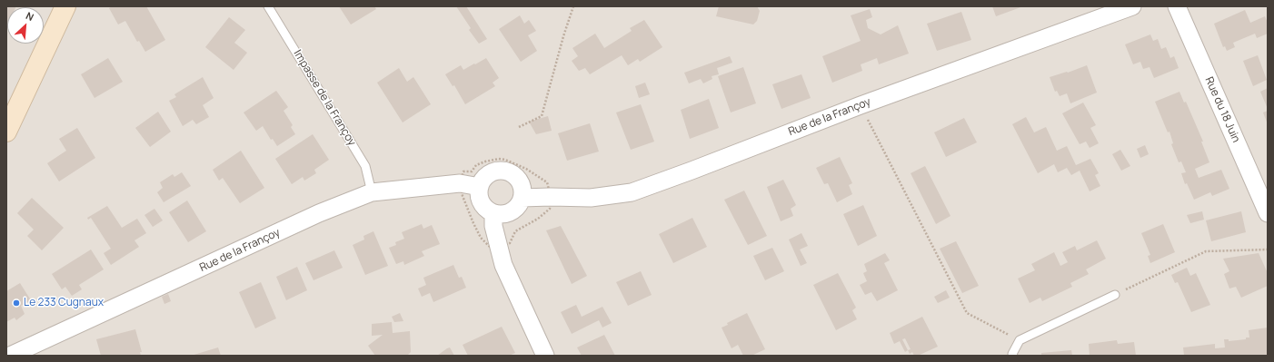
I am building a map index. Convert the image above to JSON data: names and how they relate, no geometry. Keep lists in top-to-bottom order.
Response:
{
  "streets": {
    "street": ["Rue du 18 Juin", "Rue de la Françoy"],
    "lane": ["Impasse de la Françoy"]
  },
  "crossings": [
    ["Impasse de la Françoy", "Rue de la Françoy"]
  ],
  "places": ["Le 233 Cugnaux"],
  "north": "top right"
}
